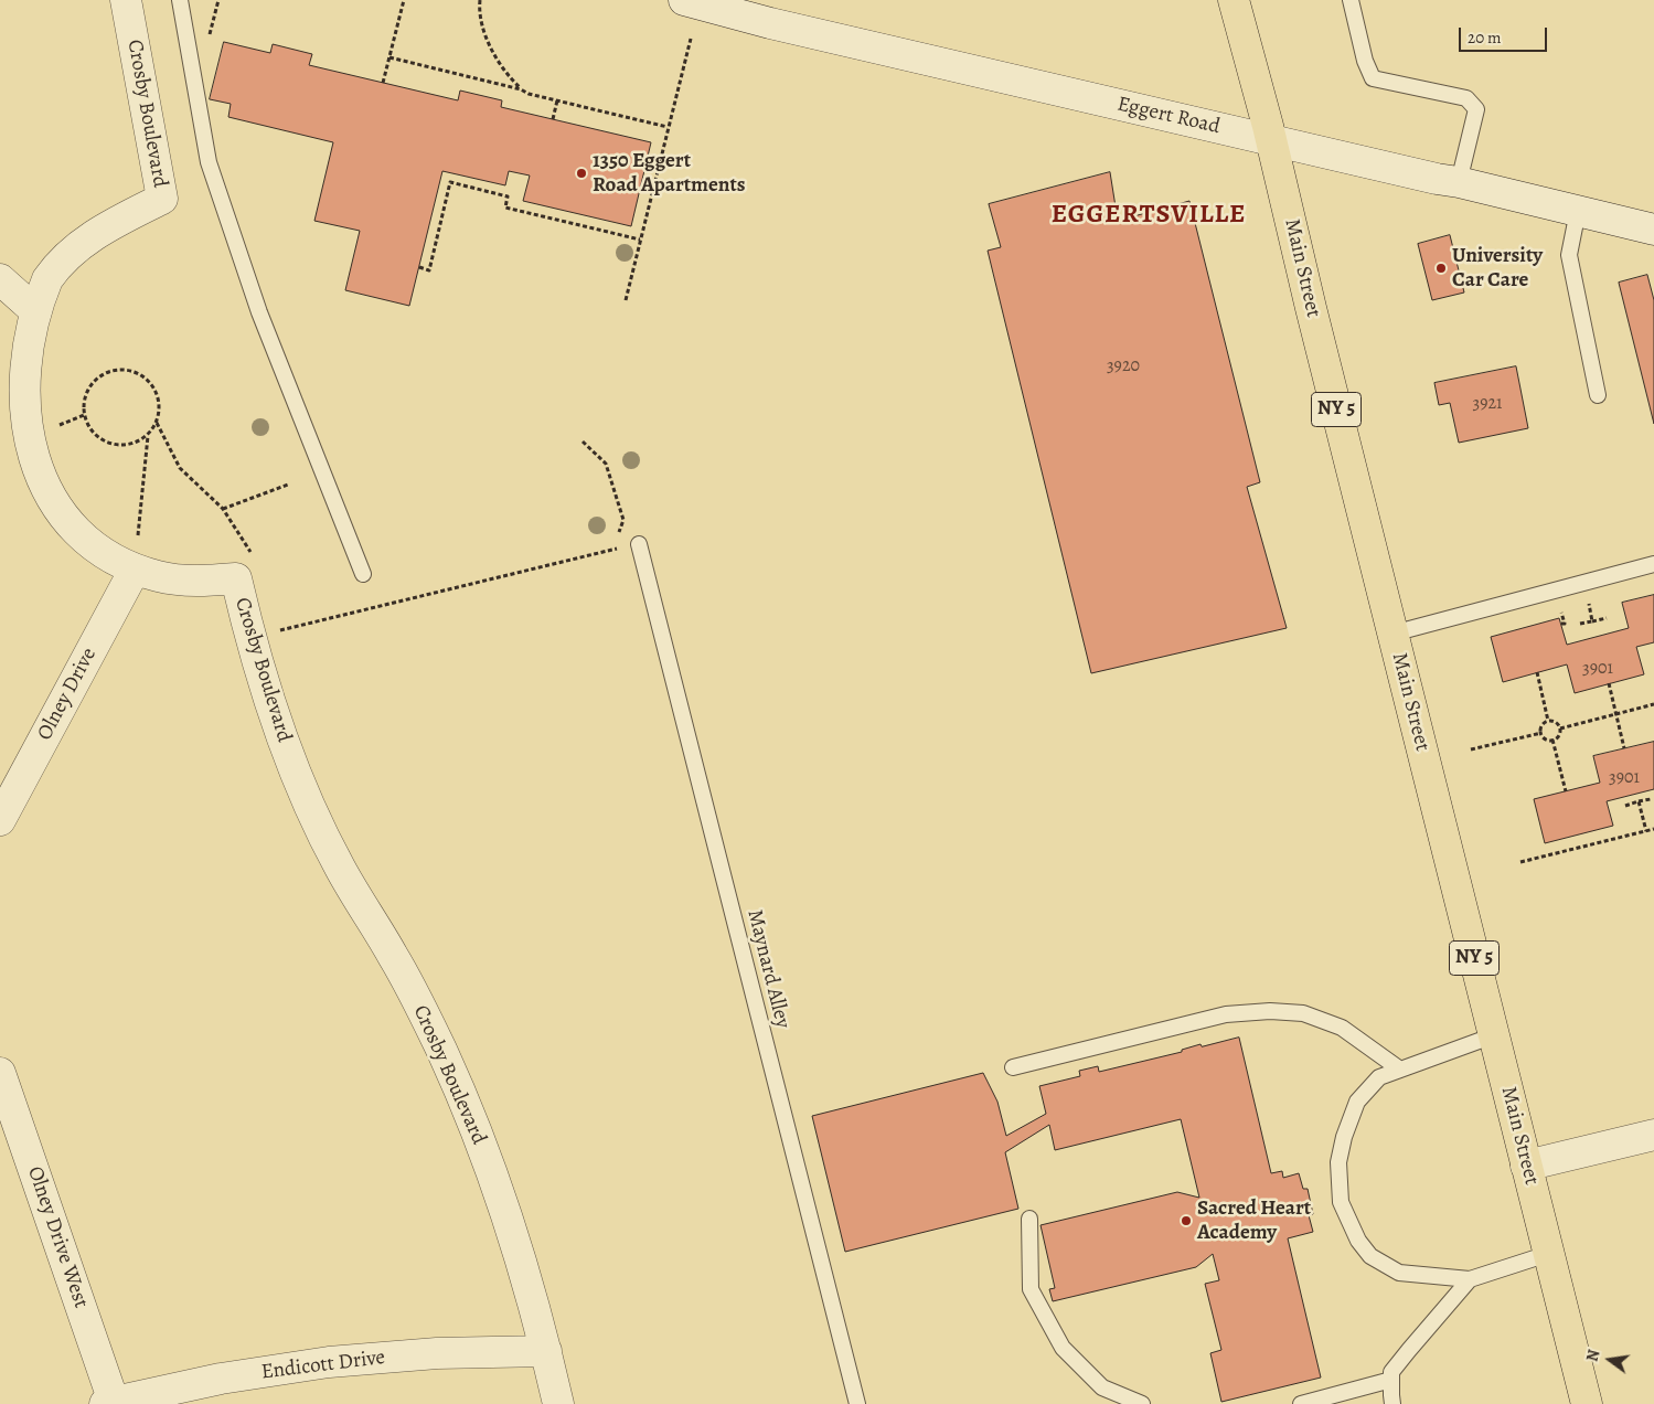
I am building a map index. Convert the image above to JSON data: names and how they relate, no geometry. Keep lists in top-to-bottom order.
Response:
{
  "streets": {
    "main road": ["Main Street", "NY 5"],
    "street": [
      "Crosby Boulevard",
      "Eggert Road",
      "Olney Drive",
      "Olney Drive West",
      "Endicott Drive"
    ],
    "lane": ["Maynard Alley"]
  },
  "crossings": [
    ["Crosby Boulevard", "Olney Drive"],
    ["Crosby Boulevard", "Endicott Drive"],
    ["Eggert Road", "Main Street"],
    ["Olney Drive West", "Endicott Drive"]
  ],
  "districts": ["EGGERTSVILLE"],
  "places": ["1350 Eggert Road Apartments", "University Car Care", "Sacred Heart Academy"],
  "house_numbers": [
    "3920",
    "3921",
    "3901",
    "3901"
  ],
  "scale_bar": "20 m",
  "north": "left"
}
